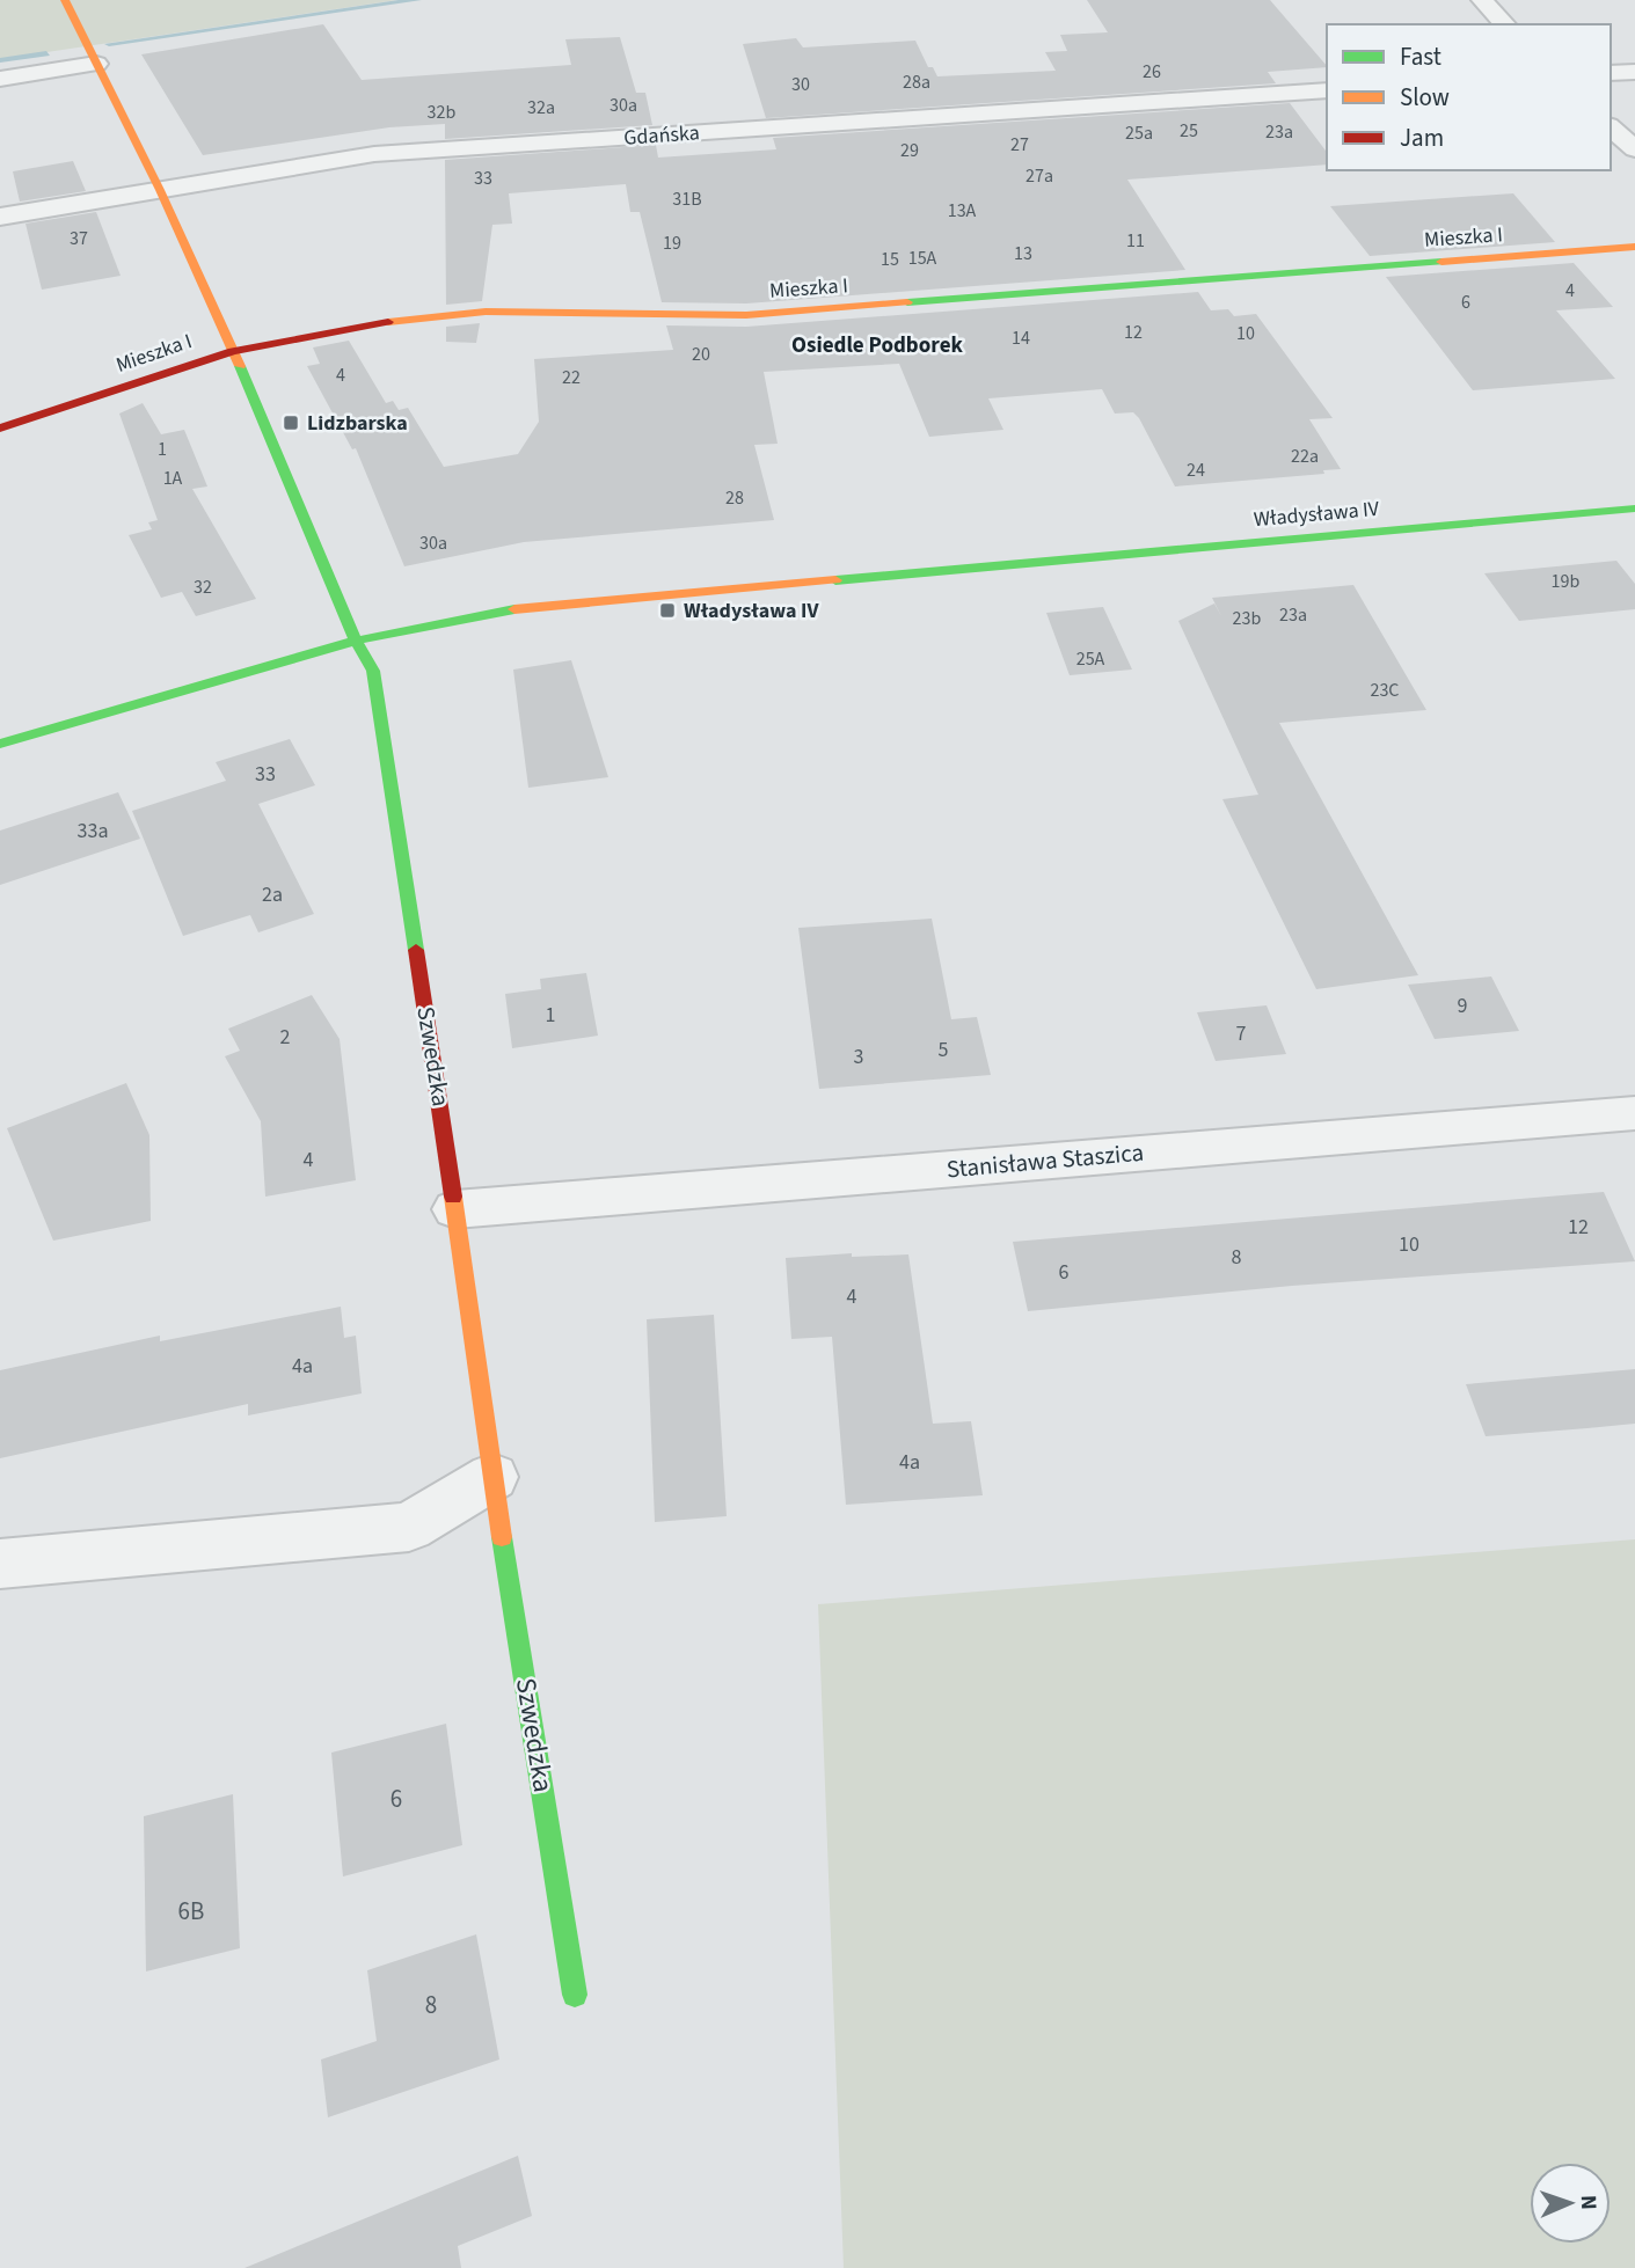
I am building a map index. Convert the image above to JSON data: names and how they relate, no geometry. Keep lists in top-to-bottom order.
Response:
{
  "streets": {
    "street": [
      "Gdańska",
      "Mieszka I",
      "Władysława IV",
      "Szwedzka",
      "Stanisława Staszica"
    ]
  },
  "crossings": [
    ["Władysława IV", "Szwedzka"],
    ["Szwedzka", "Stanisława Staszica"]
  ],
  "districts": ["Osiedle Podborek"],
  "places": {
    "transit": ["Lidzbarska", "Władysława IV"]
  },
  "house_numbers": [
    "26",
    "28a",
    "30",
    "30a",
    "32a",
    "32b",
    "25",
    "23a",
    "25a",
    "27",
    "29",
    "27a",
    "33",
    "31B",
    "13A",
    "37",
    "11",
    "19",
    "13",
    "15A",
    "15",
    "4",
    "6",
    "12",
    "10",
    "14",
    "20",
    "4",
    "22",
    "1",
    "22a",
    "24",
    "1A",
    "28",
    "30a",
    "19b",
    "32",
    "23a",
    "23b",
    "25A",
    "23C",
    "33",
    "33a",
    "2a",
    "9",
    "1",
    "7",
    "2",
    "5",
    "3",
    "4",
    "12",
    "10",
    "8",
    "6",
    "4",
    "4a",
    "4a",
    "6",
    "6B",
    "8"
  ],
  "legend": ["Fast", "Slow", "Jam"],
  "north": "right"
}
